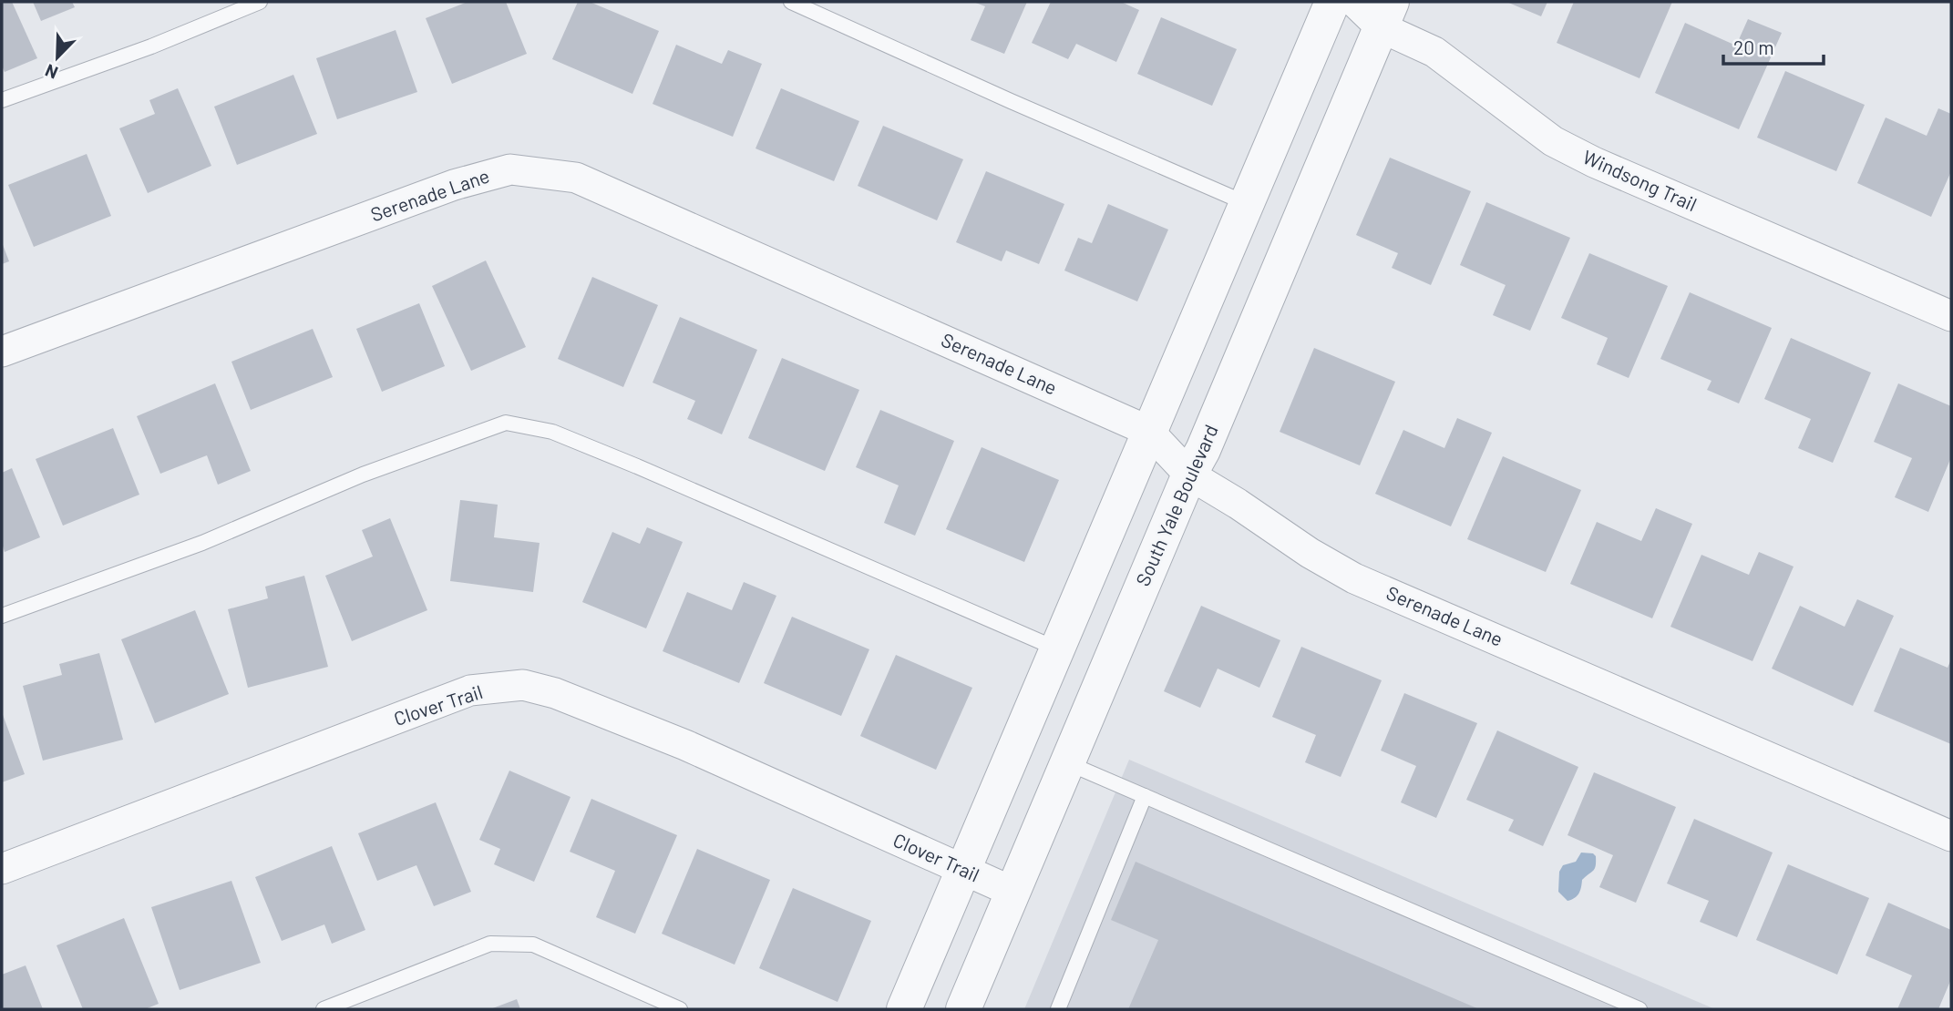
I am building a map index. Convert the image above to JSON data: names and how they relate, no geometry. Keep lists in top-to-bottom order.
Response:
{
  "streets": {
    "street": [
      "Windsong Trail",
      "Serenade Lane",
      "South Yale Boulevard",
      "Clover Trail"
    ]
  },
  "crossings": [
    ["Windsong Trail", "South Yale Boulevard"],
    ["Serenade Lane", "South Yale Boulevard"],
    ["South Yale Boulevard", "Clover Trail"]
  ],
  "scale_bar": "20 m",
  "north": "bottom left"
}
